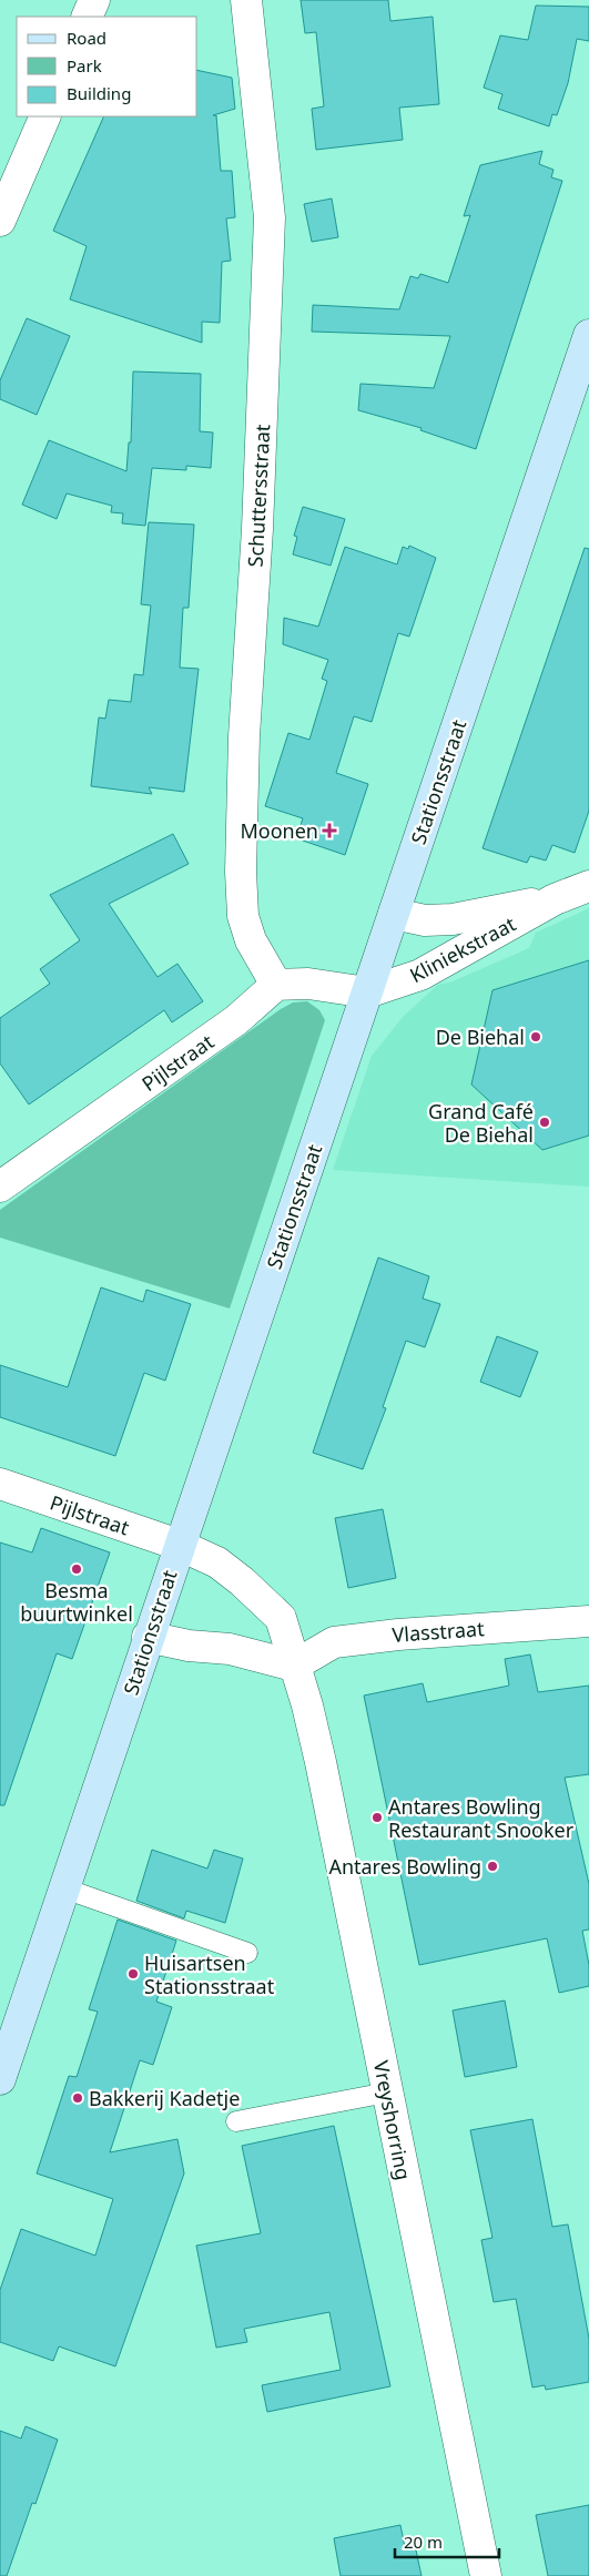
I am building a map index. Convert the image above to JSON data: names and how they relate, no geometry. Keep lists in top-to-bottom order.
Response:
{
  "streets": {
    "main road": ["Stationsstraat"],
    "street": [
      "Schuttersstraat",
      "Kliniekstraat",
      "Pijlstraat",
      "Vlasstraat",
      "Vreyshorring"
    ]
  },
  "crossings": [
    ["Schuttersstraat", "Pijlstraat"],
    ["Stationsstraat", "Kliniekstraat"],
    ["Stationsstraat", "Pijlstraat"],
    ["Stationsstraat", "Vreyshorring"],
    ["Pijlstraat", "Vreyshorring"],
    ["Vlasstraat", "Vreyshorring"]
  ],
  "places": {
    "health": ["Moonen"],
    "other": [
      "De Biehal",
      "Grand Café De Biehal",
      "Besma buurtwinkel",
      "Antares Bowling Restaurant Snooker",
      "Antares Bowling",
      "Huisartsen Stationsstraat",
      "Bakkerij Kadetje"
    ]
  },
  "legend": ["Road", "Park", "Building"],
  "scale_bar": "20 m"
}
